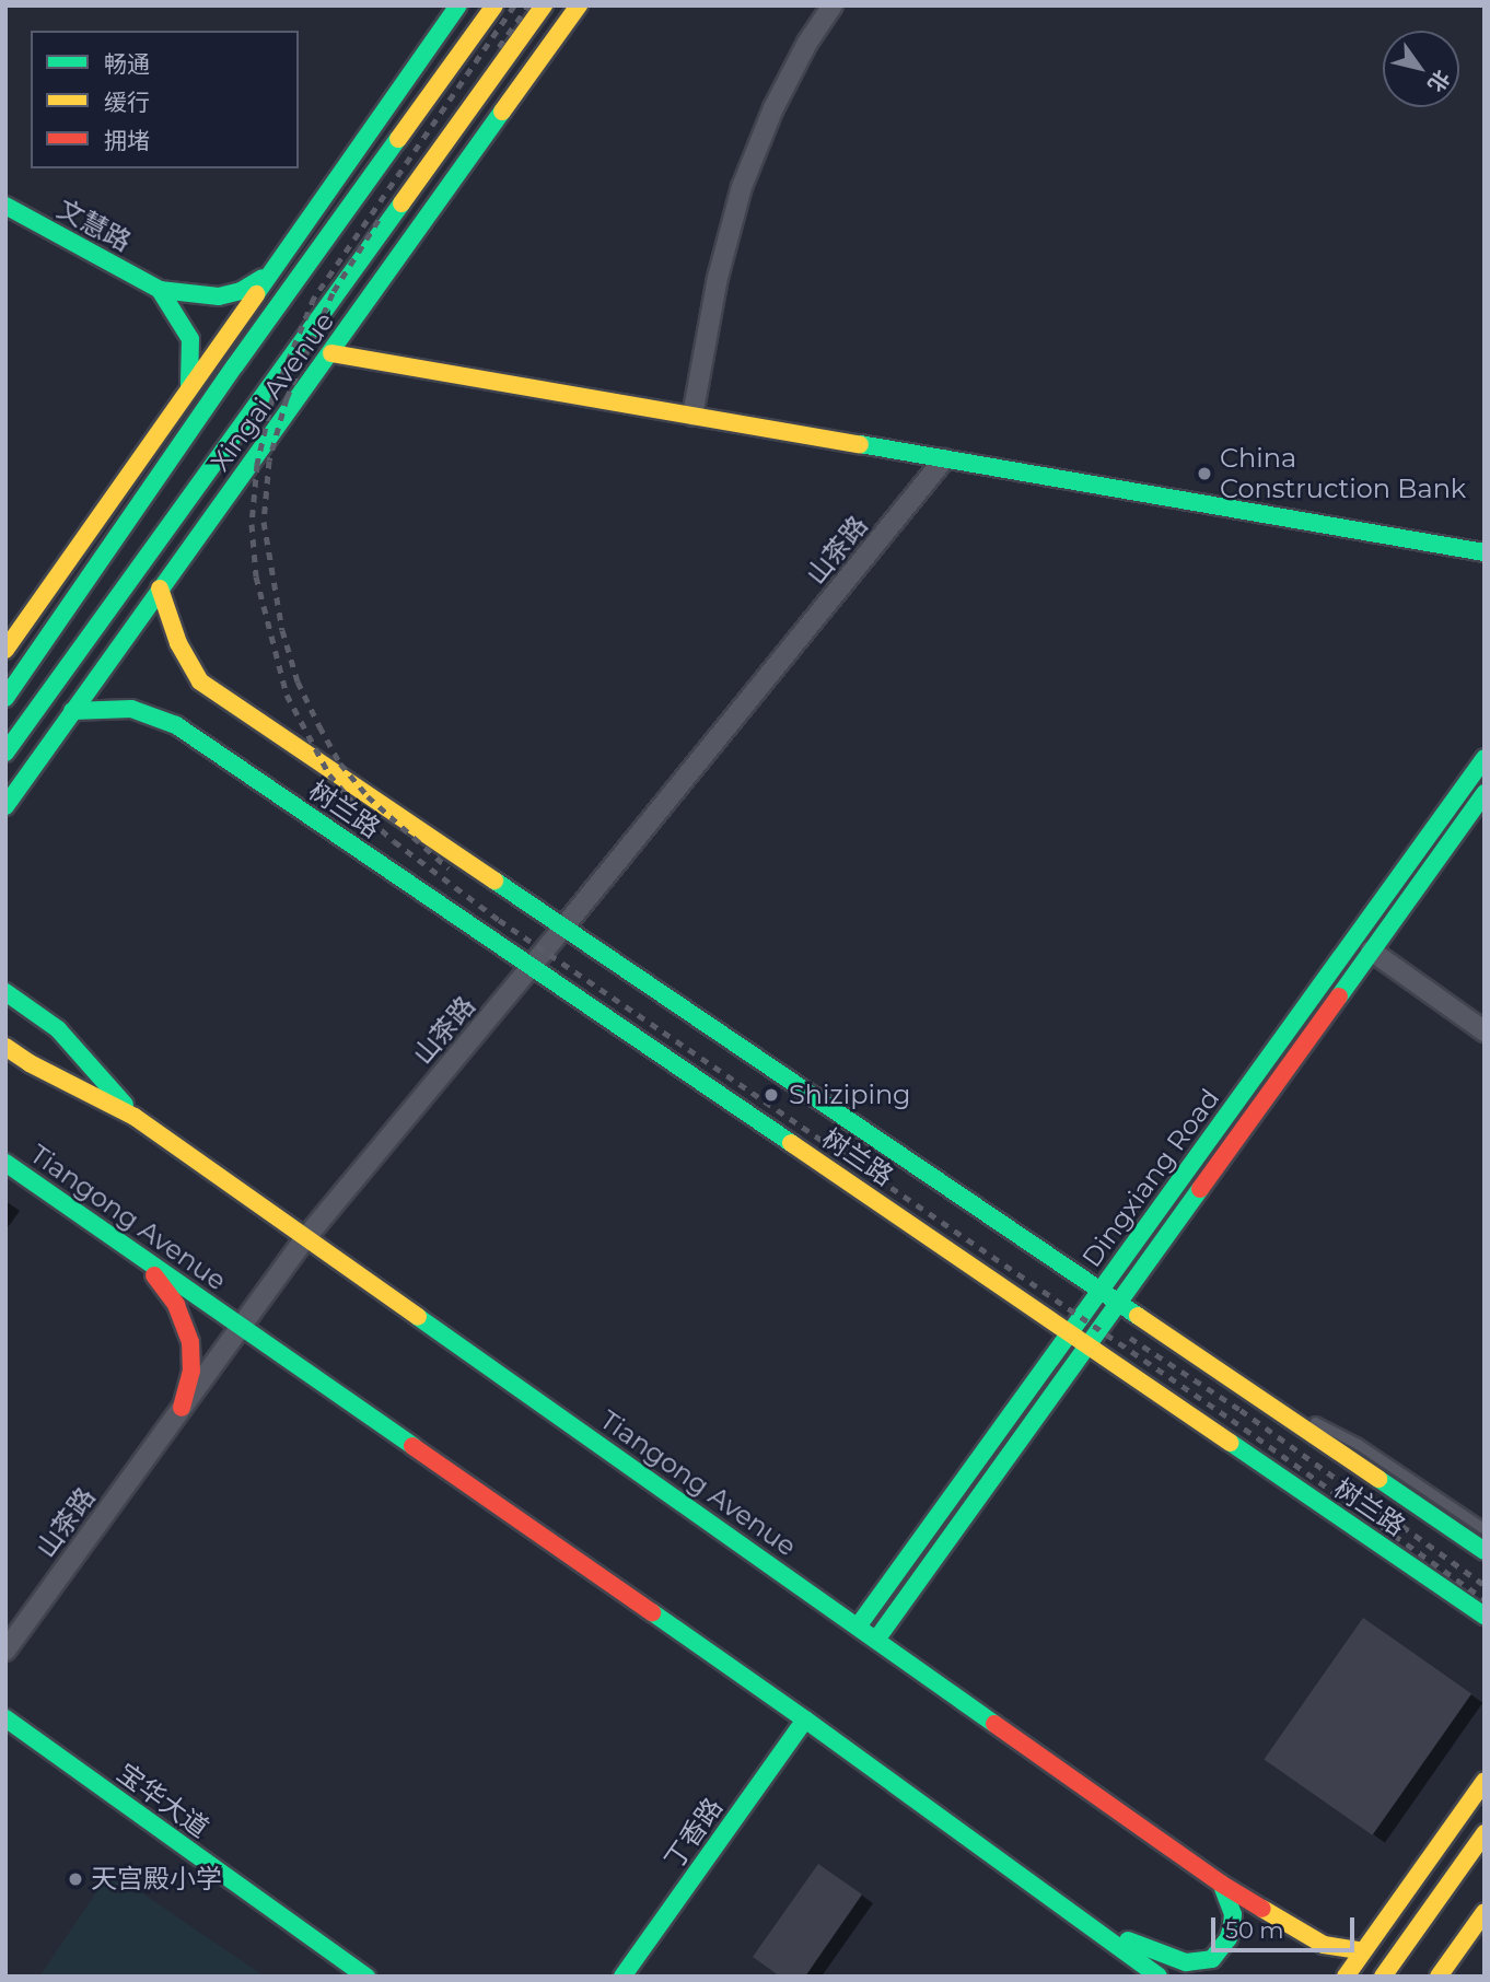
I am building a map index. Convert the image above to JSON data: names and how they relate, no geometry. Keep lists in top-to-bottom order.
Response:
{
  "streets": {
    "street": [
      "文慧路",
      "Xingai Avenue",
      "山茶路",
      "树兰路",
      "Dingxiang Road",
      "Tiangong Avenue",
      "宝华大道",
      "丁香路"
    ]
  },
  "crossings": [
    ["Xingai Avenue", "树兰路"],
    ["山茶路", "树兰路"],
    ["山茶路", "Tiangong Avenue"],
    ["树兰路", "Dingxiang Road"],
    ["Dingxiang Road", "Tiangong Avenue"],
    ["Tiangong Avenue", "丁香路"]
  ],
  "places": ["China Construction Bank", "Shiziping", "天宫殿小学"],
  "legend": ["畅通", "缓行", "拥堵"],
  "scale_bar": "50 m",
  "north": "bottom right"
}
